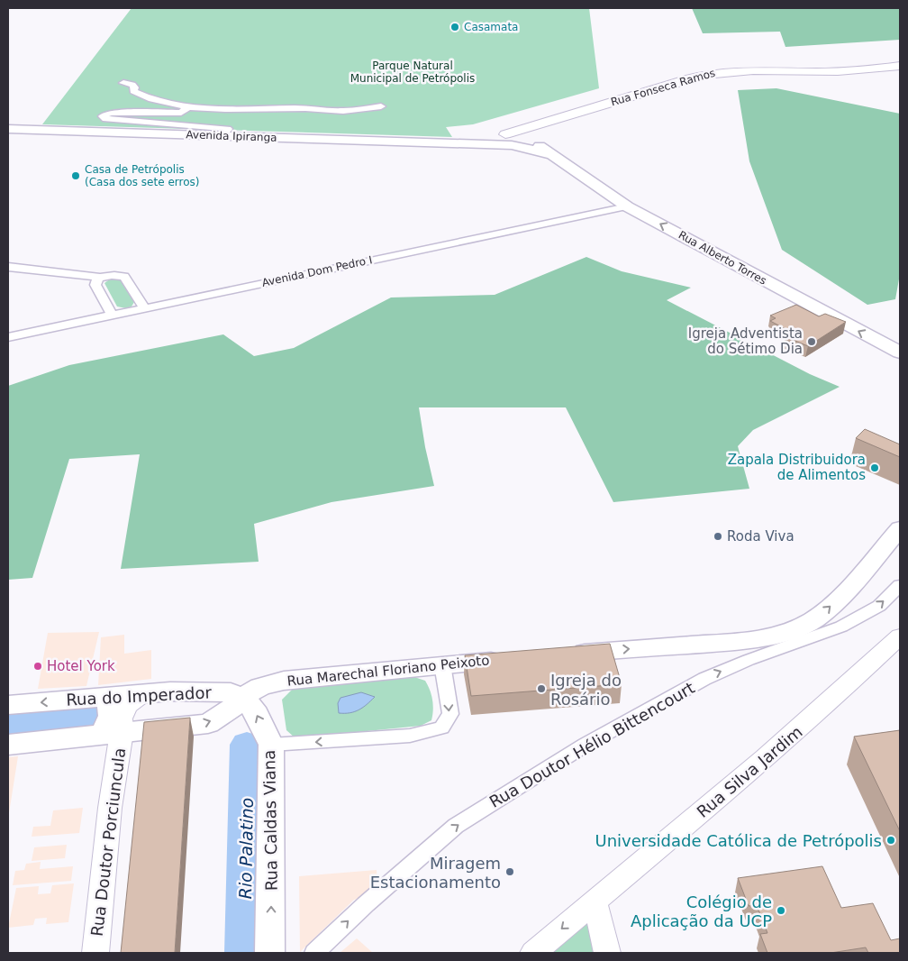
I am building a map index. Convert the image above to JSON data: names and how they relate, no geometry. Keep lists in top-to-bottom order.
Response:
{
  "streets": {
    "main road": [
      "Avenida Ipiranga",
      "Rua Alberto Torres",
      "Rua Marechal Floriano Peixoto",
      "Rua do Imperador",
      "Rua Caldas Viana"
    ],
    "street": [
      "Rua Fonseca Ramos",
      "Avenida Dom Pedro I",
      "Rua Doutor Hélio Bittencourt",
      "Rua Silva Jardim",
      "Rua Doutor Porciuncula"
    ]
  },
  "crossings": [
    ["Rua Fonseca Ramos", "Rua Alberto Torres"],
    ["Avenida Ipiranga", "Rua Alberto Torres"],
    ["Rua Alberto Torres", "Avenida Dom Pedro I"],
    ["Rua Marechal Floriano Peixoto", "Rua do Imperador"],
    ["Rua Marechal Floriano Peixoto", "Rua Caldas Viana"],
    ["Rua do Imperador", "Rua Caldas Viana"],
    ["Rua do Imperador", "Rua Doutor Porciuncula"]
  ],
  "one_way": ["Rua Alberto Torres", "Rua Doutor Hélio Bittencourt", "Rua Caldas Viana"],
  "water": ["Rio Palatino"],
  "parks": ["Parque Natural Municipal de Petrópolis"],
  "places": [
    "Casamata",
    "Casa de Petrópolis (Casa dos sete erros)",
    "Igreja Adventista do Sétimo Dia",
    "Zapala Distribuidora de Alimentos",
    "Roda Viva",
    "Hotel York",
    "Igreja do Rosário",
    "Universidade Católica de Petrópolis",
    "Miragem Estacionamento",
    "Colégio de Aplicação da UCP"
  ]
}
